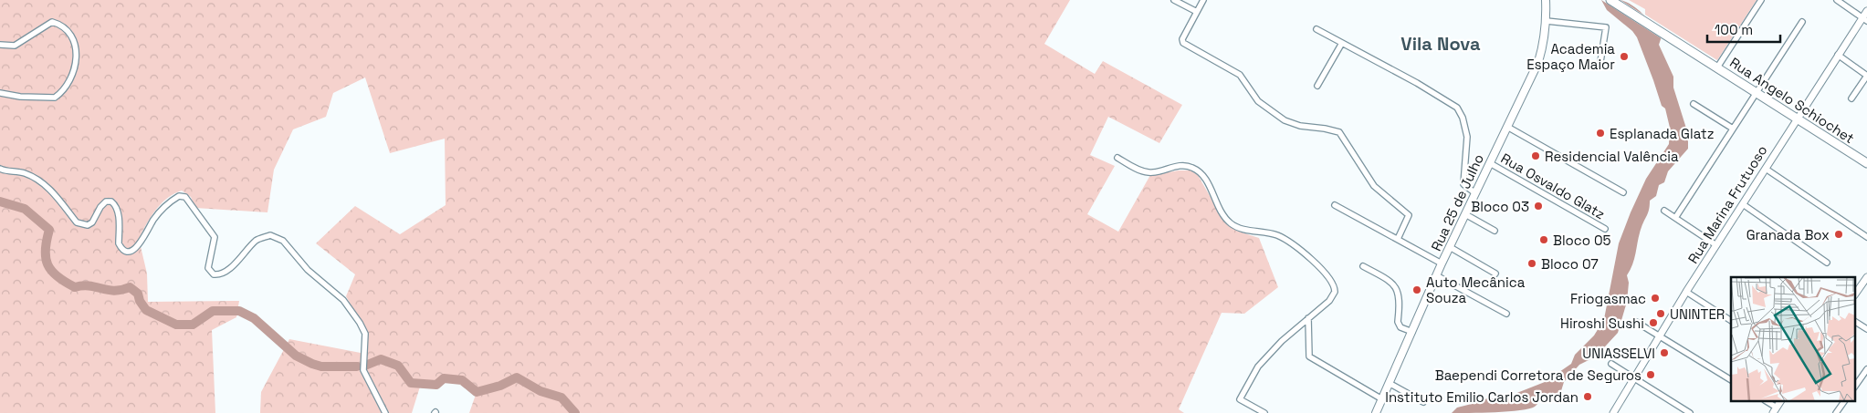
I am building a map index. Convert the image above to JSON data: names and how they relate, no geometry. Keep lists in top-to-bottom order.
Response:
{
  "streets": {
    "main road": ["Rua Angelo Schiochet", "Rua 25 de Julho"],
    "street": ["Rua Osvaldo Glatz", "Rua Marina Frutuoso"]
  },
  "crossings": [
    ["Rua Angelo Schiochet", "Rua Marina Frutuoso"],
    ["Rua Osvaldo Glatz", "Rua 25 de Julho"]
  ],
  "districts": ["Vila Nova"],
  "places": [
    "Academia Espaço Maior",
    "Esplanada Glatz",
    "Residencial Valência",
    "Bloco 03",
    "Granada Box",
    "Bloco 05",
    "Bloco 07",
    "Auto Mecânica Souza",
    "Friogasmac",
    "UNINTER",
    "Hiroshi Sushi",
    "UNIASSELVI",
    "Baependi Corretora de Seguros",
    "Instituto Emilio Carlos Jordan"
  ],
  "scale_bar": "100 m"
}
